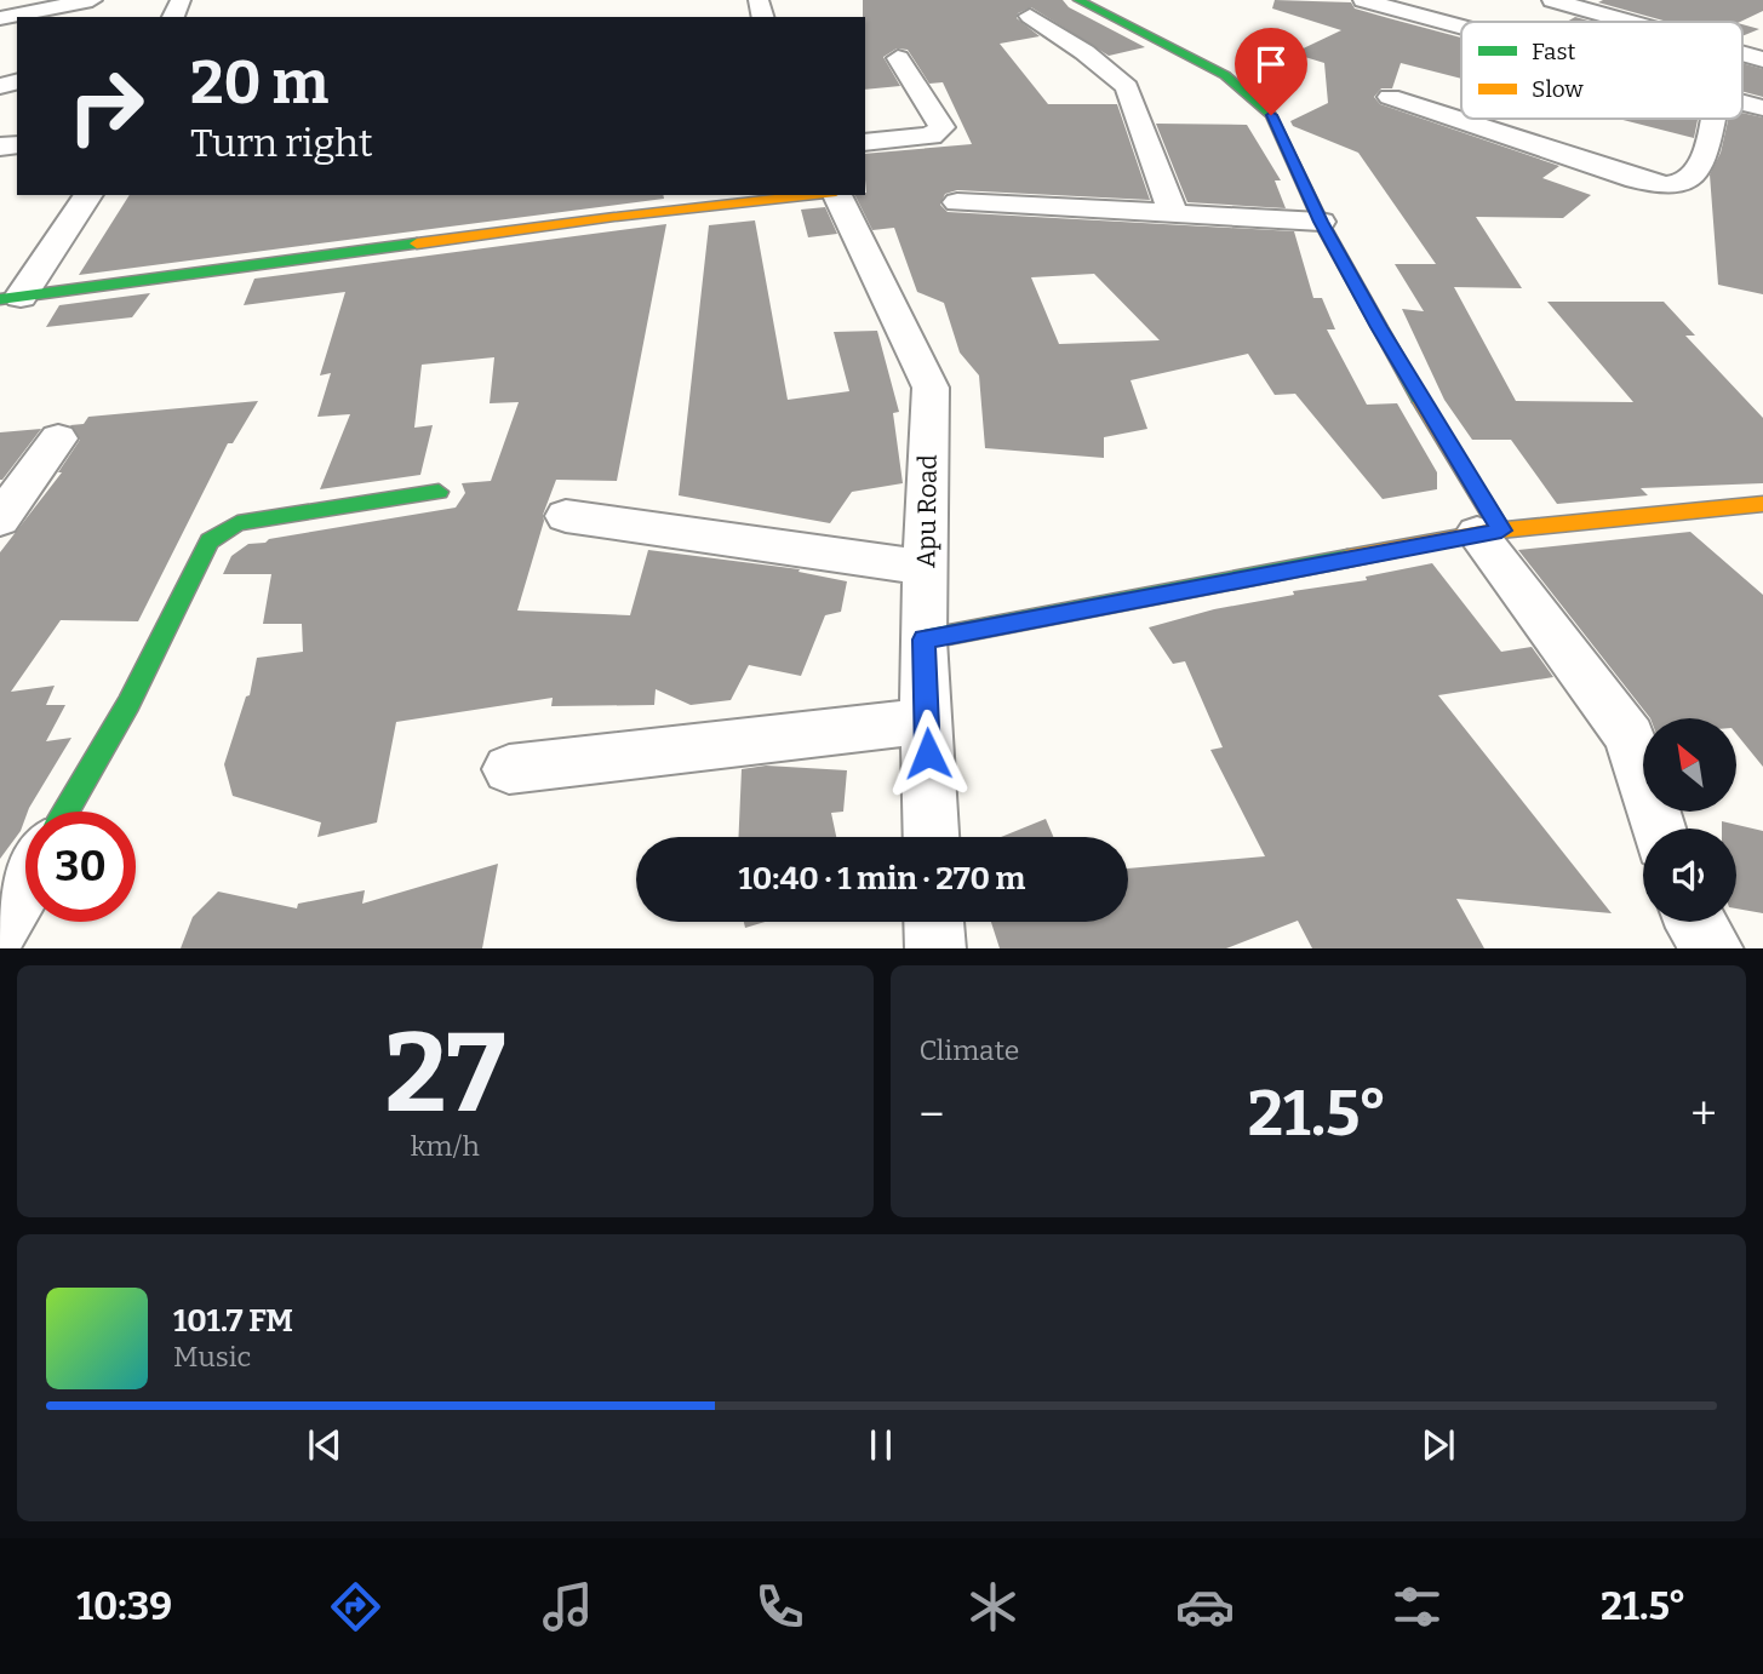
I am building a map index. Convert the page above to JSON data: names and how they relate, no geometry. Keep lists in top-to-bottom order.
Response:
{
  "streets": {
    "street": ["Apu Road"]
  },
  "legend": ["Fast", "Slow"],
  "north": "top left",
  "page": {
    "turn": ["20 m", "Turn right"],
    "limit": "30",
    "trip": "10:40 · 1 min · 270 m",
    "tile": [
      ["27", "km/h"],
      "Climate"
    ],
    "heat": ["−", "21.5°", "+"],
    "song": ["101.7 FM", "Music"],
    "tabs": ["10:39", "21.5°"]
  }
}
